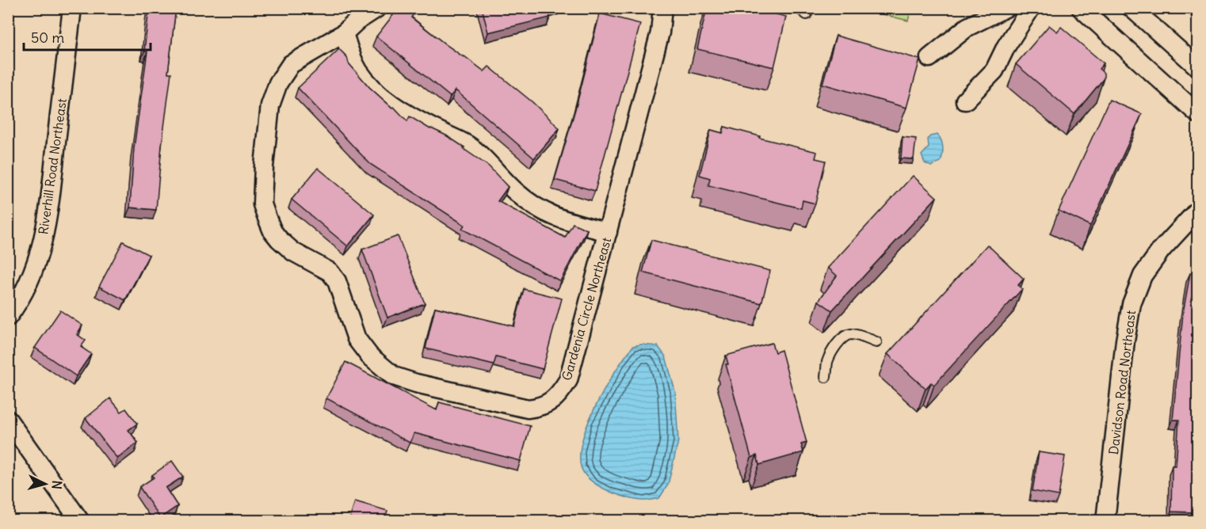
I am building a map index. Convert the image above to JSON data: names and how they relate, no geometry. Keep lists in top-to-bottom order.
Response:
{
  "streets": {
    "street": ["Riverhill Road Northeast", "Gardenia Circle Northeast", "Davidson Road Northeast"]
  },
  "scale_bar": "50 m",
  "north": "right"
}
